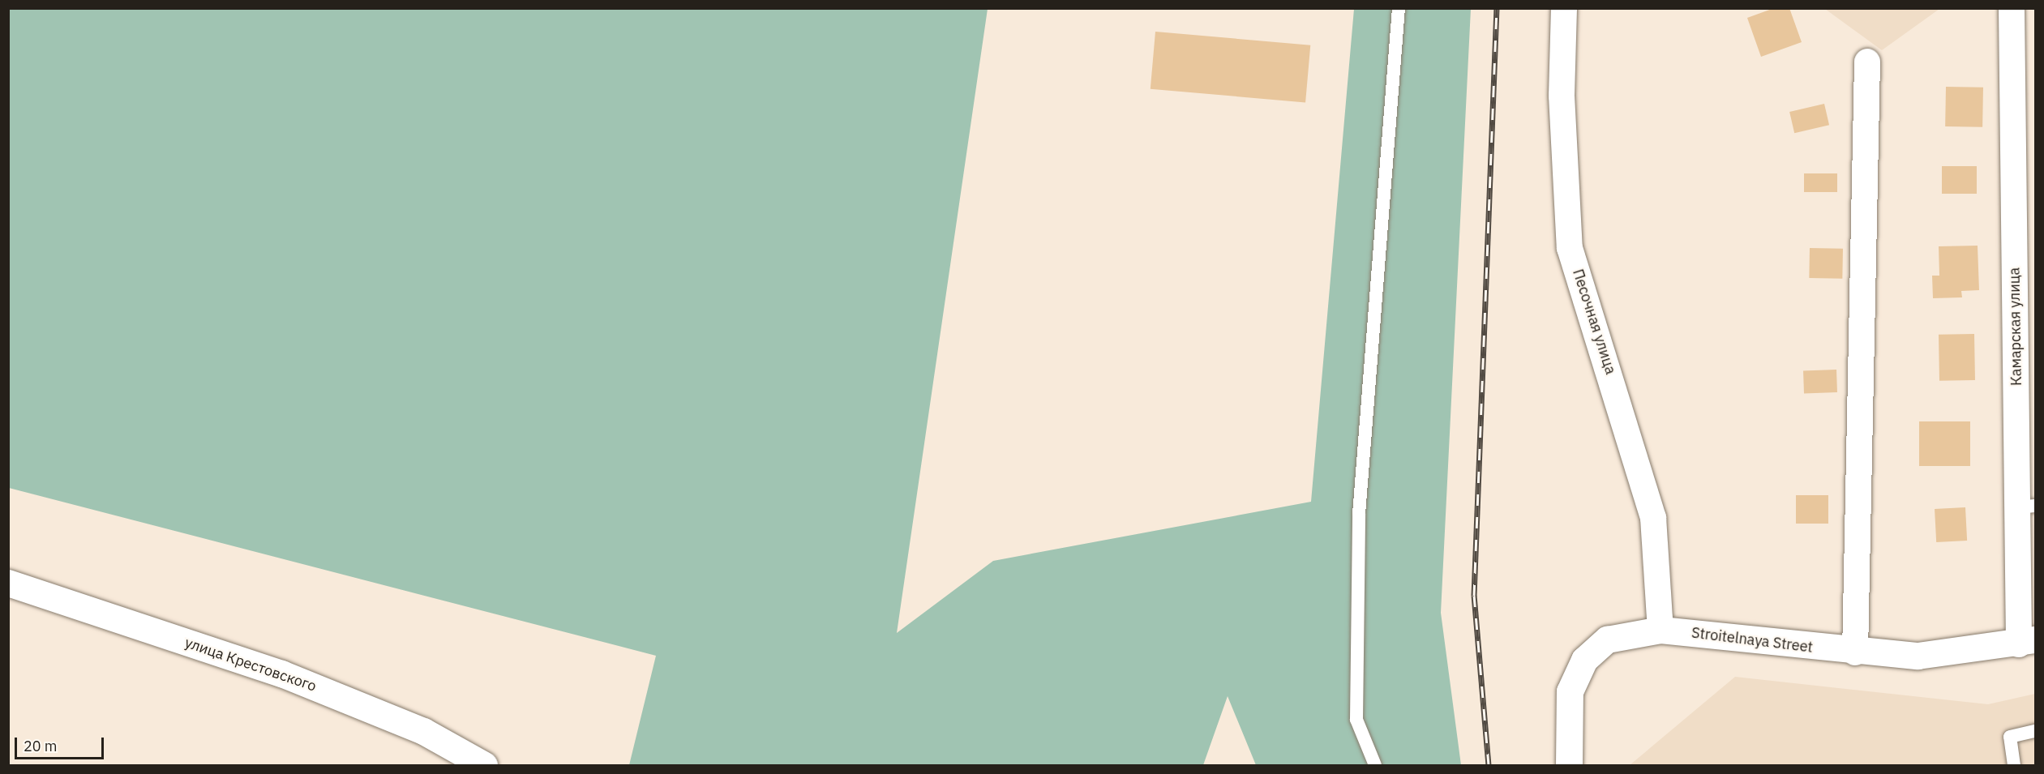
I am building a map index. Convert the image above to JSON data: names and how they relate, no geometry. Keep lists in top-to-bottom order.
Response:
{
  "streets": {
    "street": [
      "Песочная улица",
      "Камарская улица",
      "Stroitelnaya Street",
      "улица Крестовского"
    ]
  },
  "crossings": [
    ["Песочная улица", "Stroitelnaya Street"],
    ["Камарская улица", "Stroitelnaya Street"]
  ],
  "scale_bar": "20 m"
}
